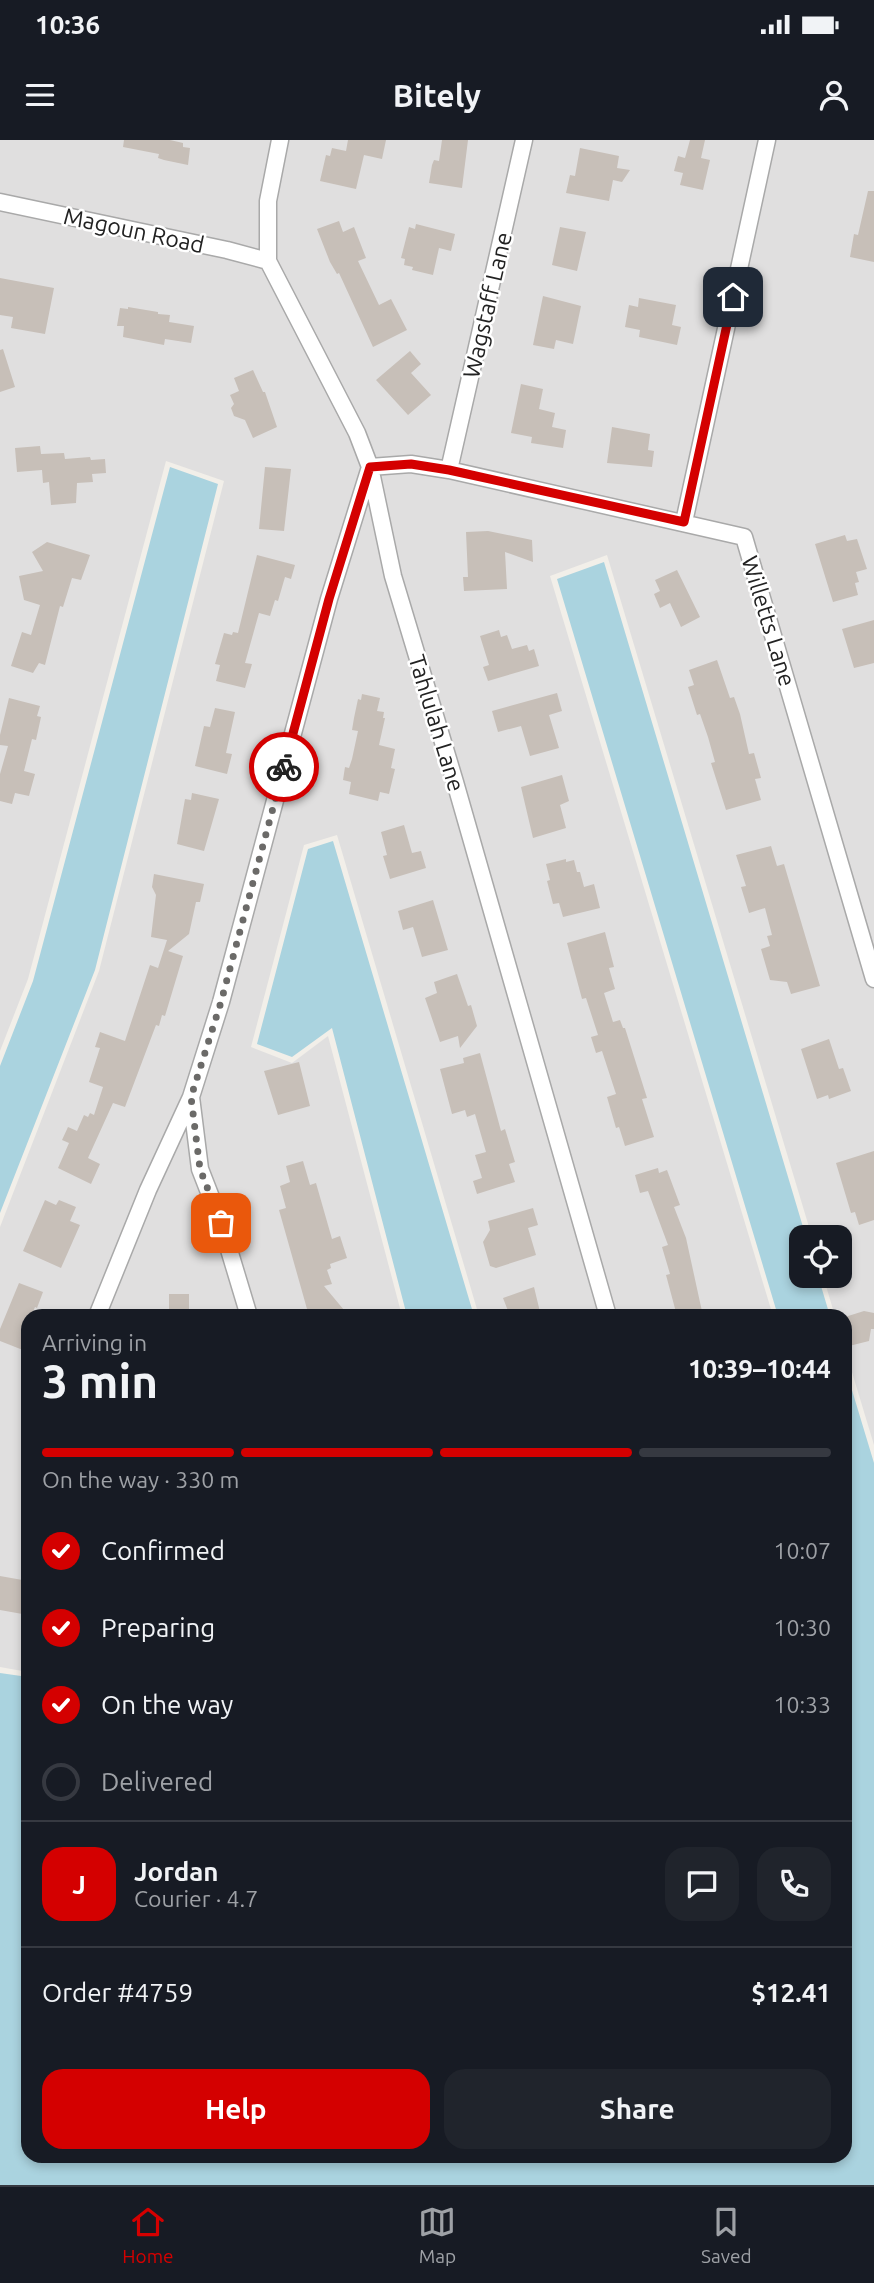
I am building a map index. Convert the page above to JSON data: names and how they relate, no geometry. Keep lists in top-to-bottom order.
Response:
{
  "streets": {
    "street": [
      "Magoun Road",
      "Wagstaff Lane",
      "Willetts Lane",
      "Tahlulah Lane"
    ]
  },
  "crossings": [
    ["Magoun Road", "Tahlulah Lane"]
  ],
  "page": {
    "status": "10:36",
    "header": "Bitely",
    "heading": ["3 min", "Arriving in", "10:39–10:44"],
    "panel": [
      "Jordan",
      "Courier · 4.7",
      "Order #4759",
      "$12.41"
    ],
    "bar": "On the way · 330 m",
    "list": [
      ["Confirmed", "10:07"],
      ["Preparing", "10:30"],
      ["On the way", "10:33"],
      "Delivered"
    ],
    "round": "J",
    "buttons": ["Help", "Share"],
    "tabs": ["Home", "Map", "Saved"]
  }
}
